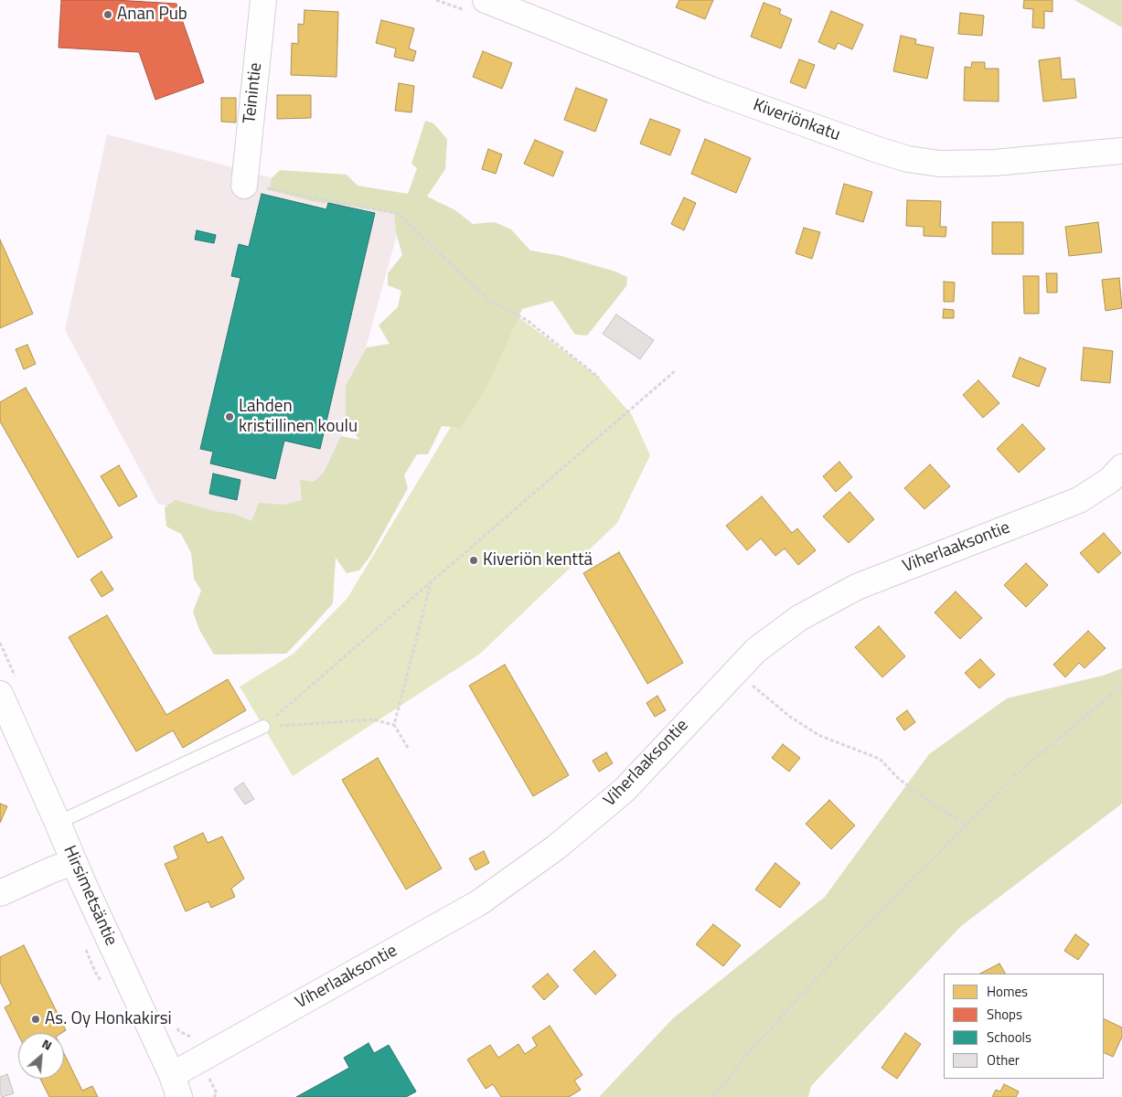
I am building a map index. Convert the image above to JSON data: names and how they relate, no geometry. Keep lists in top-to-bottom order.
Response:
{
  "streets": {
    "street": [
      "Teinintie",
      "Kiveriönkatu",
      "Viherlaaksontie",
      "Hirsimetsäntie"
    ]
  },
  "crossings": [
    ["Viherlaaksontie", "Hirsimetsäntie"]
  ],
  "places": [
    "Anan Pub",
    "Lahden kristillinen koulu",
    "Kiveriön kenttä",
    "As. Oy Honkakirsi"
  ],
  "legend": [
    "Homes",
    "Shops",
    "Schools",
    "Other"
  ],
  "north": "top right"
}
